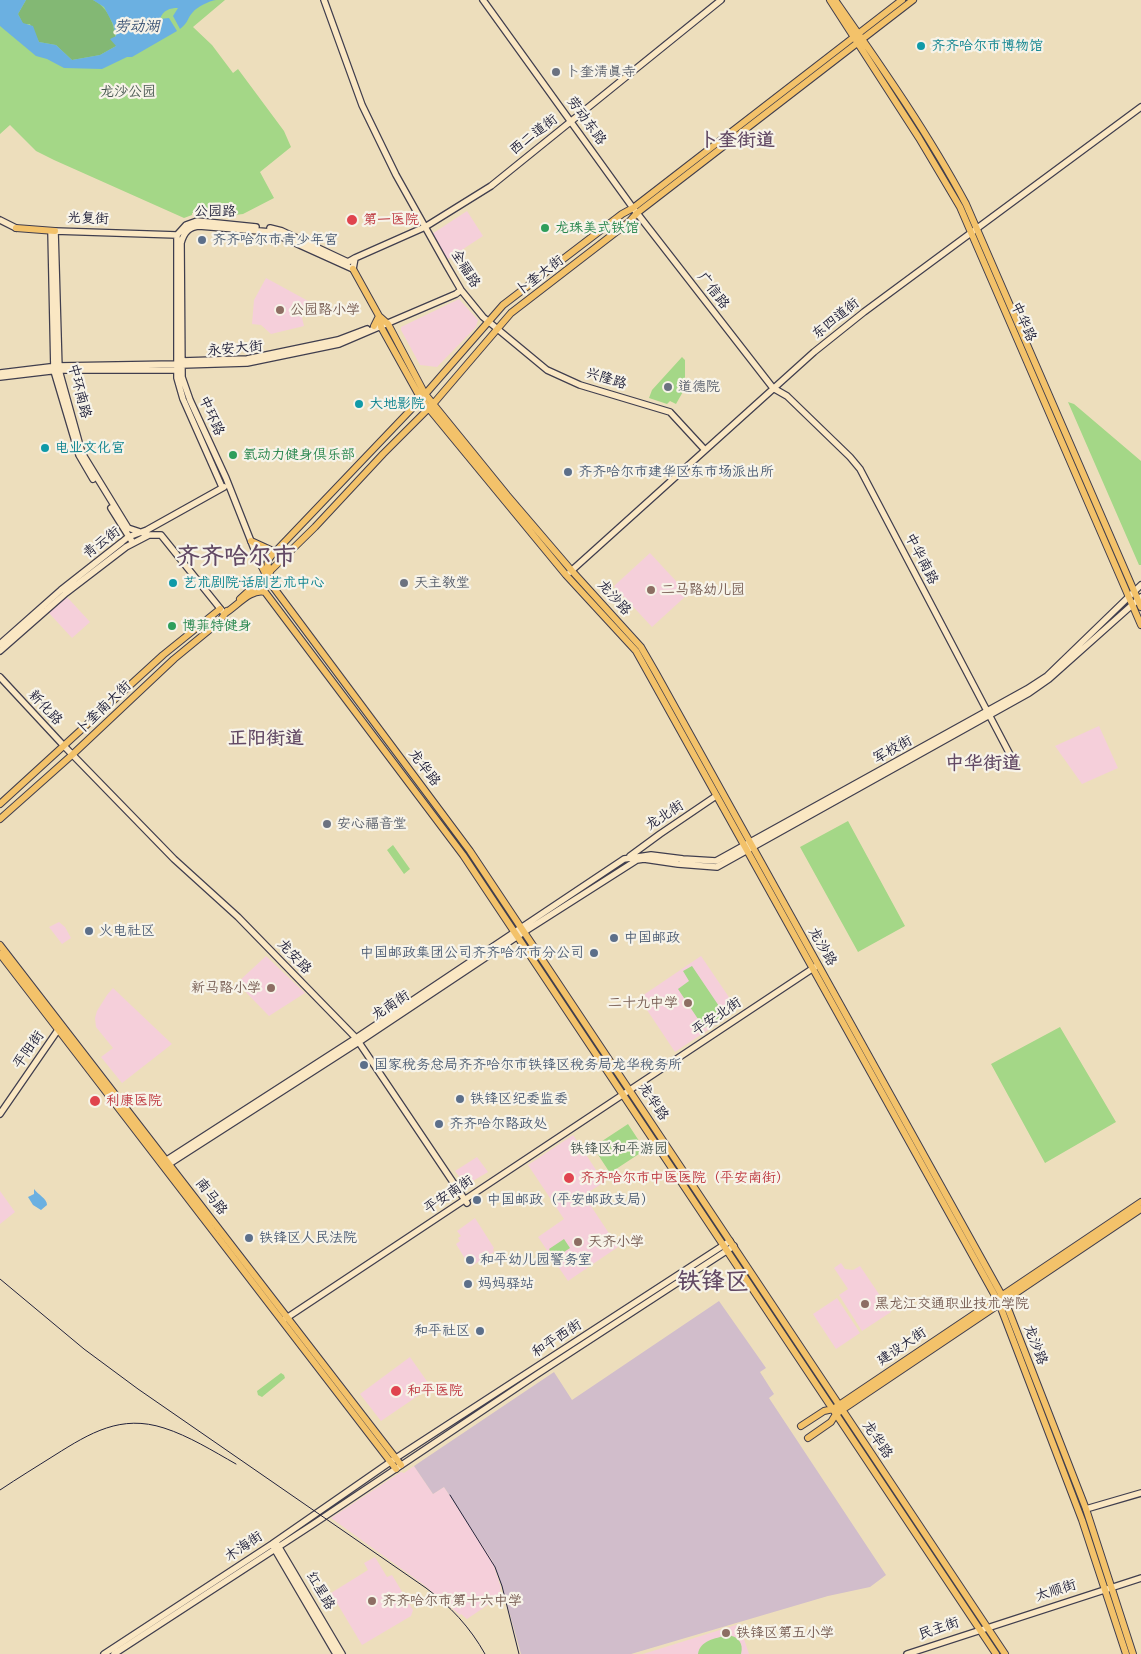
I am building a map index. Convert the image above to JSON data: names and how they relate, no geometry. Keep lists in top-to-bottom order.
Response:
{
  "streets": {
    "main road": [
      "劳动东路",
      "西二道街",
      "公园路",
      "光复街",
      "全福路",
      "卜奎大街",
      "广信路",
      "东四道街",
      "中华路",
      "永安大街",
      "兴隆路",
      "中环南路",
      "中环路",
      "青云街",
      "中华南路",
      "龙沙路",
      "新化路",
      "卜奎南大街",
      "军校街",
      "龙华路",
      "龙北街",
      "龙安路",
      "龙南街",
      "平安北街",
      "平阳街",
      "平安南街",
      "南马路",
      "和平西街",
      "建设大街",
      "木海街",
      "红星路",
      "太顺街",
      "民主街"
    ]
  },
  "crossings": [
    ["劳动东路", "西二道街"],
    ["劳动东路", "卜奎大街"],
    ["劳动东路", "广信路"],
    ["西二道街", "公园路"],
    ["西二道街", "全福路"],
    ["公园路", "光复街"],
    ["公园路", "永安大街"],
    ["公园路", "中环路"],
    ["公园路", "龙沙路"],
    ["光复街", "中环南路"],
    ["全福路", "卜奎大街"],
    ["全福路", "永安大街"],
    ["全福路", "兴隆路"],
    ["卜奎大街", "广信路"],
    ["卜奎大街", "中华路"],
    ["卜奎大街", "兴隆路"],
    ["卜奎大街", "龙沙路"],
    ["卜奎大街", "龙华路"],
    ["广信路", "东四道街"],
    ["广信路", "中华南路"],
    ["东四道街", "中华路"],
    ["东四道街", "兴隆路"],
    ["东四道街", "中华南路"],
    ["东四道街", "龙沙路"],
    ["中华路", "军校街"],
    ["永安大街", "中环南路"],
    ["永安大街", "中环路"],
    ["永安大街", "龙沙路"],
    ["中环南路", "青云街"],
    ["中环南路", "卜奎南大街"],
    ["中环南路", "龙华路"],
    ["中环路", "青云街"],
    ["中环路", "龙华路"],
    ["中华南路", "军校街"],
    ["龙沙路", "军校街"],
    ["龙沙路", "龙北街"],
    ["龙沙路", "平安北街"],
    ["龙沙路", "建设大街"],
    ["龙沙路", "太顺街"],
    ["新化路", "卜奎南大街"],
    ["新化路", "龙安路"],
    ["卜奎南大街", "龙华路"],
    ["卜奎南大街", "龙安路"],
    ["军校街", "龙北街"],
    ["军校街", "龙南街"],
    ["龙华路", "龙南街"],
    ["龙华路", "平安北街"],
    ["龙华路", "平安南街"],
    ["龙华路", "和平西街"],
    ["龙华路", "建设大街"],
    ["龙华路", "太顺街"],
    ["龙华路", "民主街"],
    ["龙北街", "龙南街"],
    ["龙安路", "龙南街"],
    ["龙安路", "平安南街"],
    ["龙南街", "南马路"],
    ["平安北街", "平安南街"],
    ["平阳街", "南马路"],
    ["平安南街", "南马路"],
    ["南马路", "和平西街"],
    ["南马路", "木海街"],
    ["和平西街", "木海街"],
    ["木海街", "红星路"],
    ["太顺街", "民主街"]
  ],
  "districts": [
    "卜奎街道",
    "齐齐哈尔市",
    "正阳街道",
    "中华街道",
    "铁锋区"
  ],
  "water": ["劳动湖"],
  "parks": ["龙沙公园", "铁锋区和平游园"],
  "places": [
    "齐齐哈尔市博物馆",
    "卜奎清真寺",
    "第一医院",
    "龙珠美式铁馆",
    "齐齐哈尔市青少年宫",
    "公园路小学",
    "道德院",
    "大地影院",
    "电业文化宫",
    "氧动力健身俱乐部",
    "齐齐哈尔市建华区东市场派出所",
    "艺术剧院·话剧艺术中心",
    "天主教堂",
    "二马路幼儿园",
    "博菲特健身",
    "安心福音堂",
    "火电社区",
    "中国邮政",
    "中国邮政集团公司齐齐哈尔市分公司",
    "新马路小学",
    "二十九中学",
    "国家税务总局齐齐哈尔市铁锋区税务局龙华税务所",
    "铁锋区纪委监委",
    "利康医院",
    "齐齐哈尔路政处",
    "齐齐哈尔市中医医院（平安南街）",
    "中国邮政（平安邮政支局）",
    "铁锋区人民法院",
    "天齐小学",
    "和平幼儿园警务室",
    "妈妈驿站",
    "黑龙江交通职业技术学院",
    "和平社区",
    "和平医院",
    "齐齐哈尔市第十六中学",
    "铁锋区第五小学"
  ]
}
